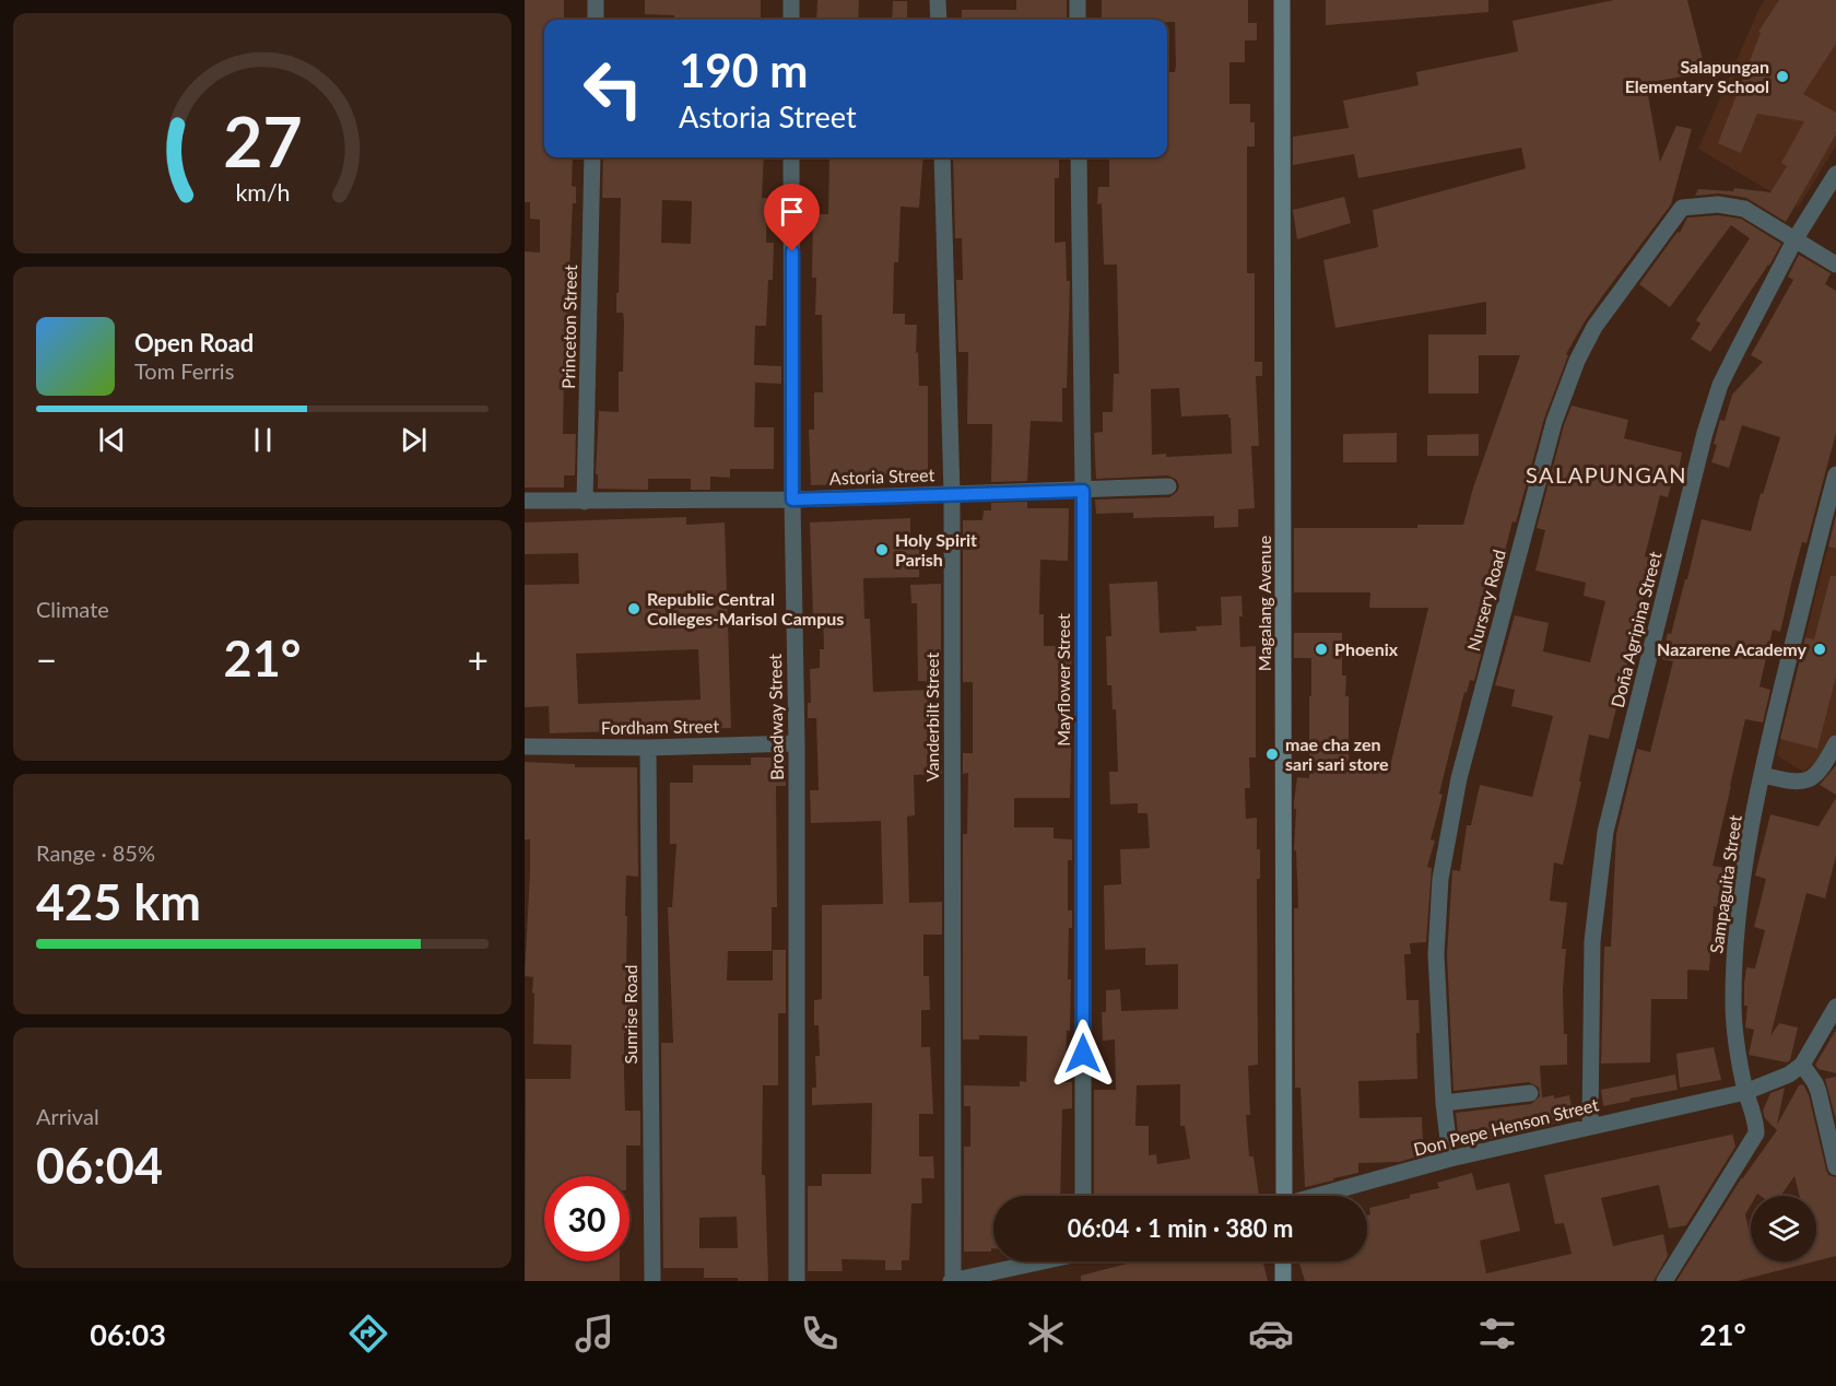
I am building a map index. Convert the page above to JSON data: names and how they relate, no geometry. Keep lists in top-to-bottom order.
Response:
{
  "streets": {
    "street": [
      "Princeton Street",
      "Astoria Street",
      "Nursery Road",
      "Magalang Avenue",
      "Doña Agripina Street",
      "Mayflower Street",
      "Broadway Street",
      "Vanderbilt Street",
      "Fordham Street",
      "Sampaguita Street",
      "Sunrise Road",
      "Don Pepe Henson Street"
    ]
  },
  "crossings": [
    ["Princeton Street", "Astoria Street"],
    ["Astoria Street", "Mayflower Street"],
    ["Astoria Street", "Broadway Street"],
    ["Astoria Street", "Vanderbilt Street"],
    ["Nursery Road", "Doña Agripina Street"],
    ["Nursery Road", "Don Pepe Henson Street"],
    ["Doña Agripina Street", "Don Pepe Henson Street"],
    ["Broadway Street", "Fordham Street"],
    ["Fordham Street", "Sunrise Road"],
    ["Sampaguita Street", "Don Pepe Henson Street"]
  ],
  "districts": ["SALAPUNGAN"],
  "places": [
    "Salapungan Elementary School",
    "Holy Spirit Parish",
    "Republic Central Colleges-Marisol Campus",
    "Phoenix",
    "Nazarene Academy",
    "mae cha zen sari sari store"
  ],
  "page": {
    "turn": ["190 m", "Astoria Street"],
    "song": ["Open Road", "Tom Ferris"],
    "tile": [
      "Climate",
      ["Range · 85%", "425 km"],
      ["Arrival", "06:04"]
    ],
    "heat": ["−", "21°", "+"],
    "limit": "30",
    "trip": "06:04 · 1 min · 380 m",
    "tabs": ["06:03", "21°"],
    "gauge": ["27", "km/h"]
  }
}
